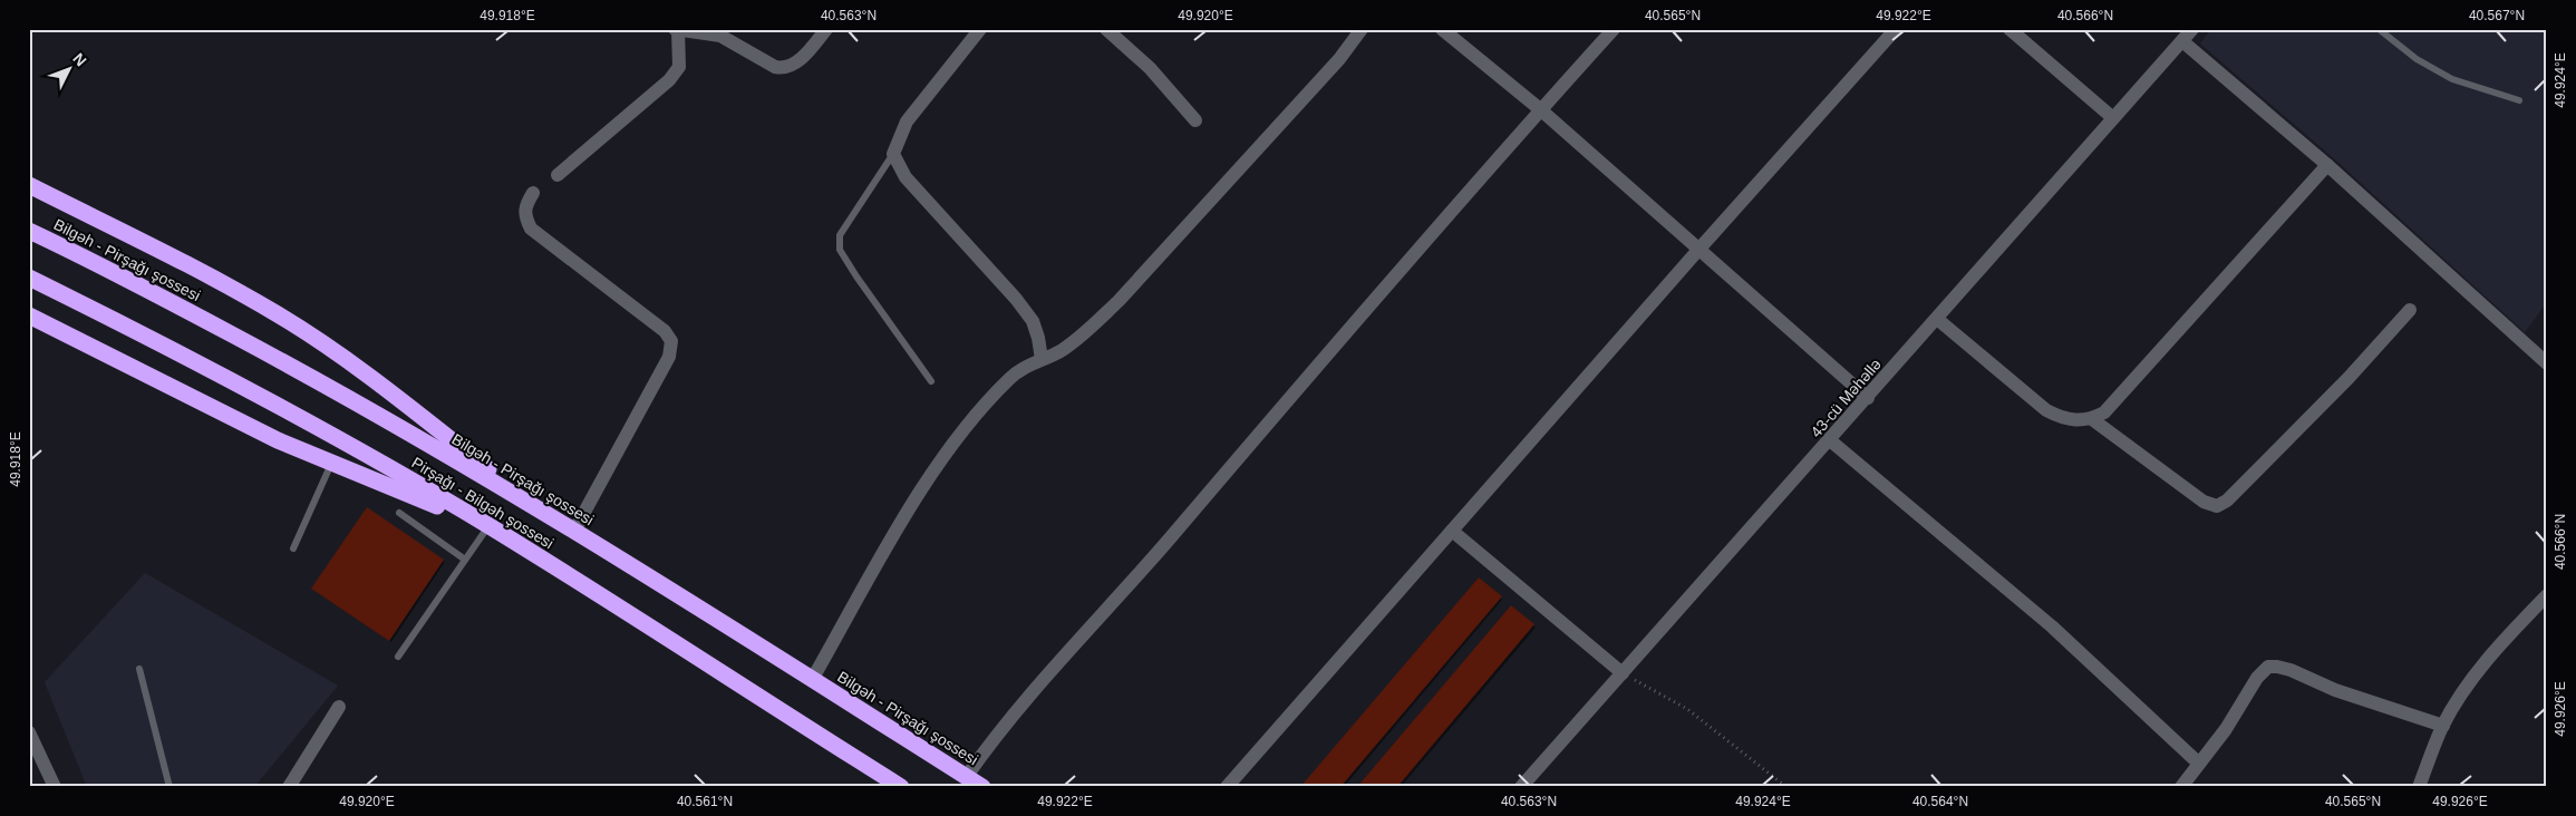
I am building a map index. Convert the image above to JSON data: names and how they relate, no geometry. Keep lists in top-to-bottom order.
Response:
{
  "streets": {
    "highway": ["Bilgəh - Pirşağı şossesi", "Pirşağı - Bilgəh şossesi"],
    "street": ["43-cü Məhəllə"]
  },
  "north": "top right",
  "coordinates": [
    "49.918°E",
    "40.563°N",
    "49.920°E",
    "40.565°N",
    "49.922°E",
    "40.566°N",
    "40.567°N",
    "49.924°E",
    "49.926°E",
    "40.561°N",
    "40.564°N"
  ]
}
